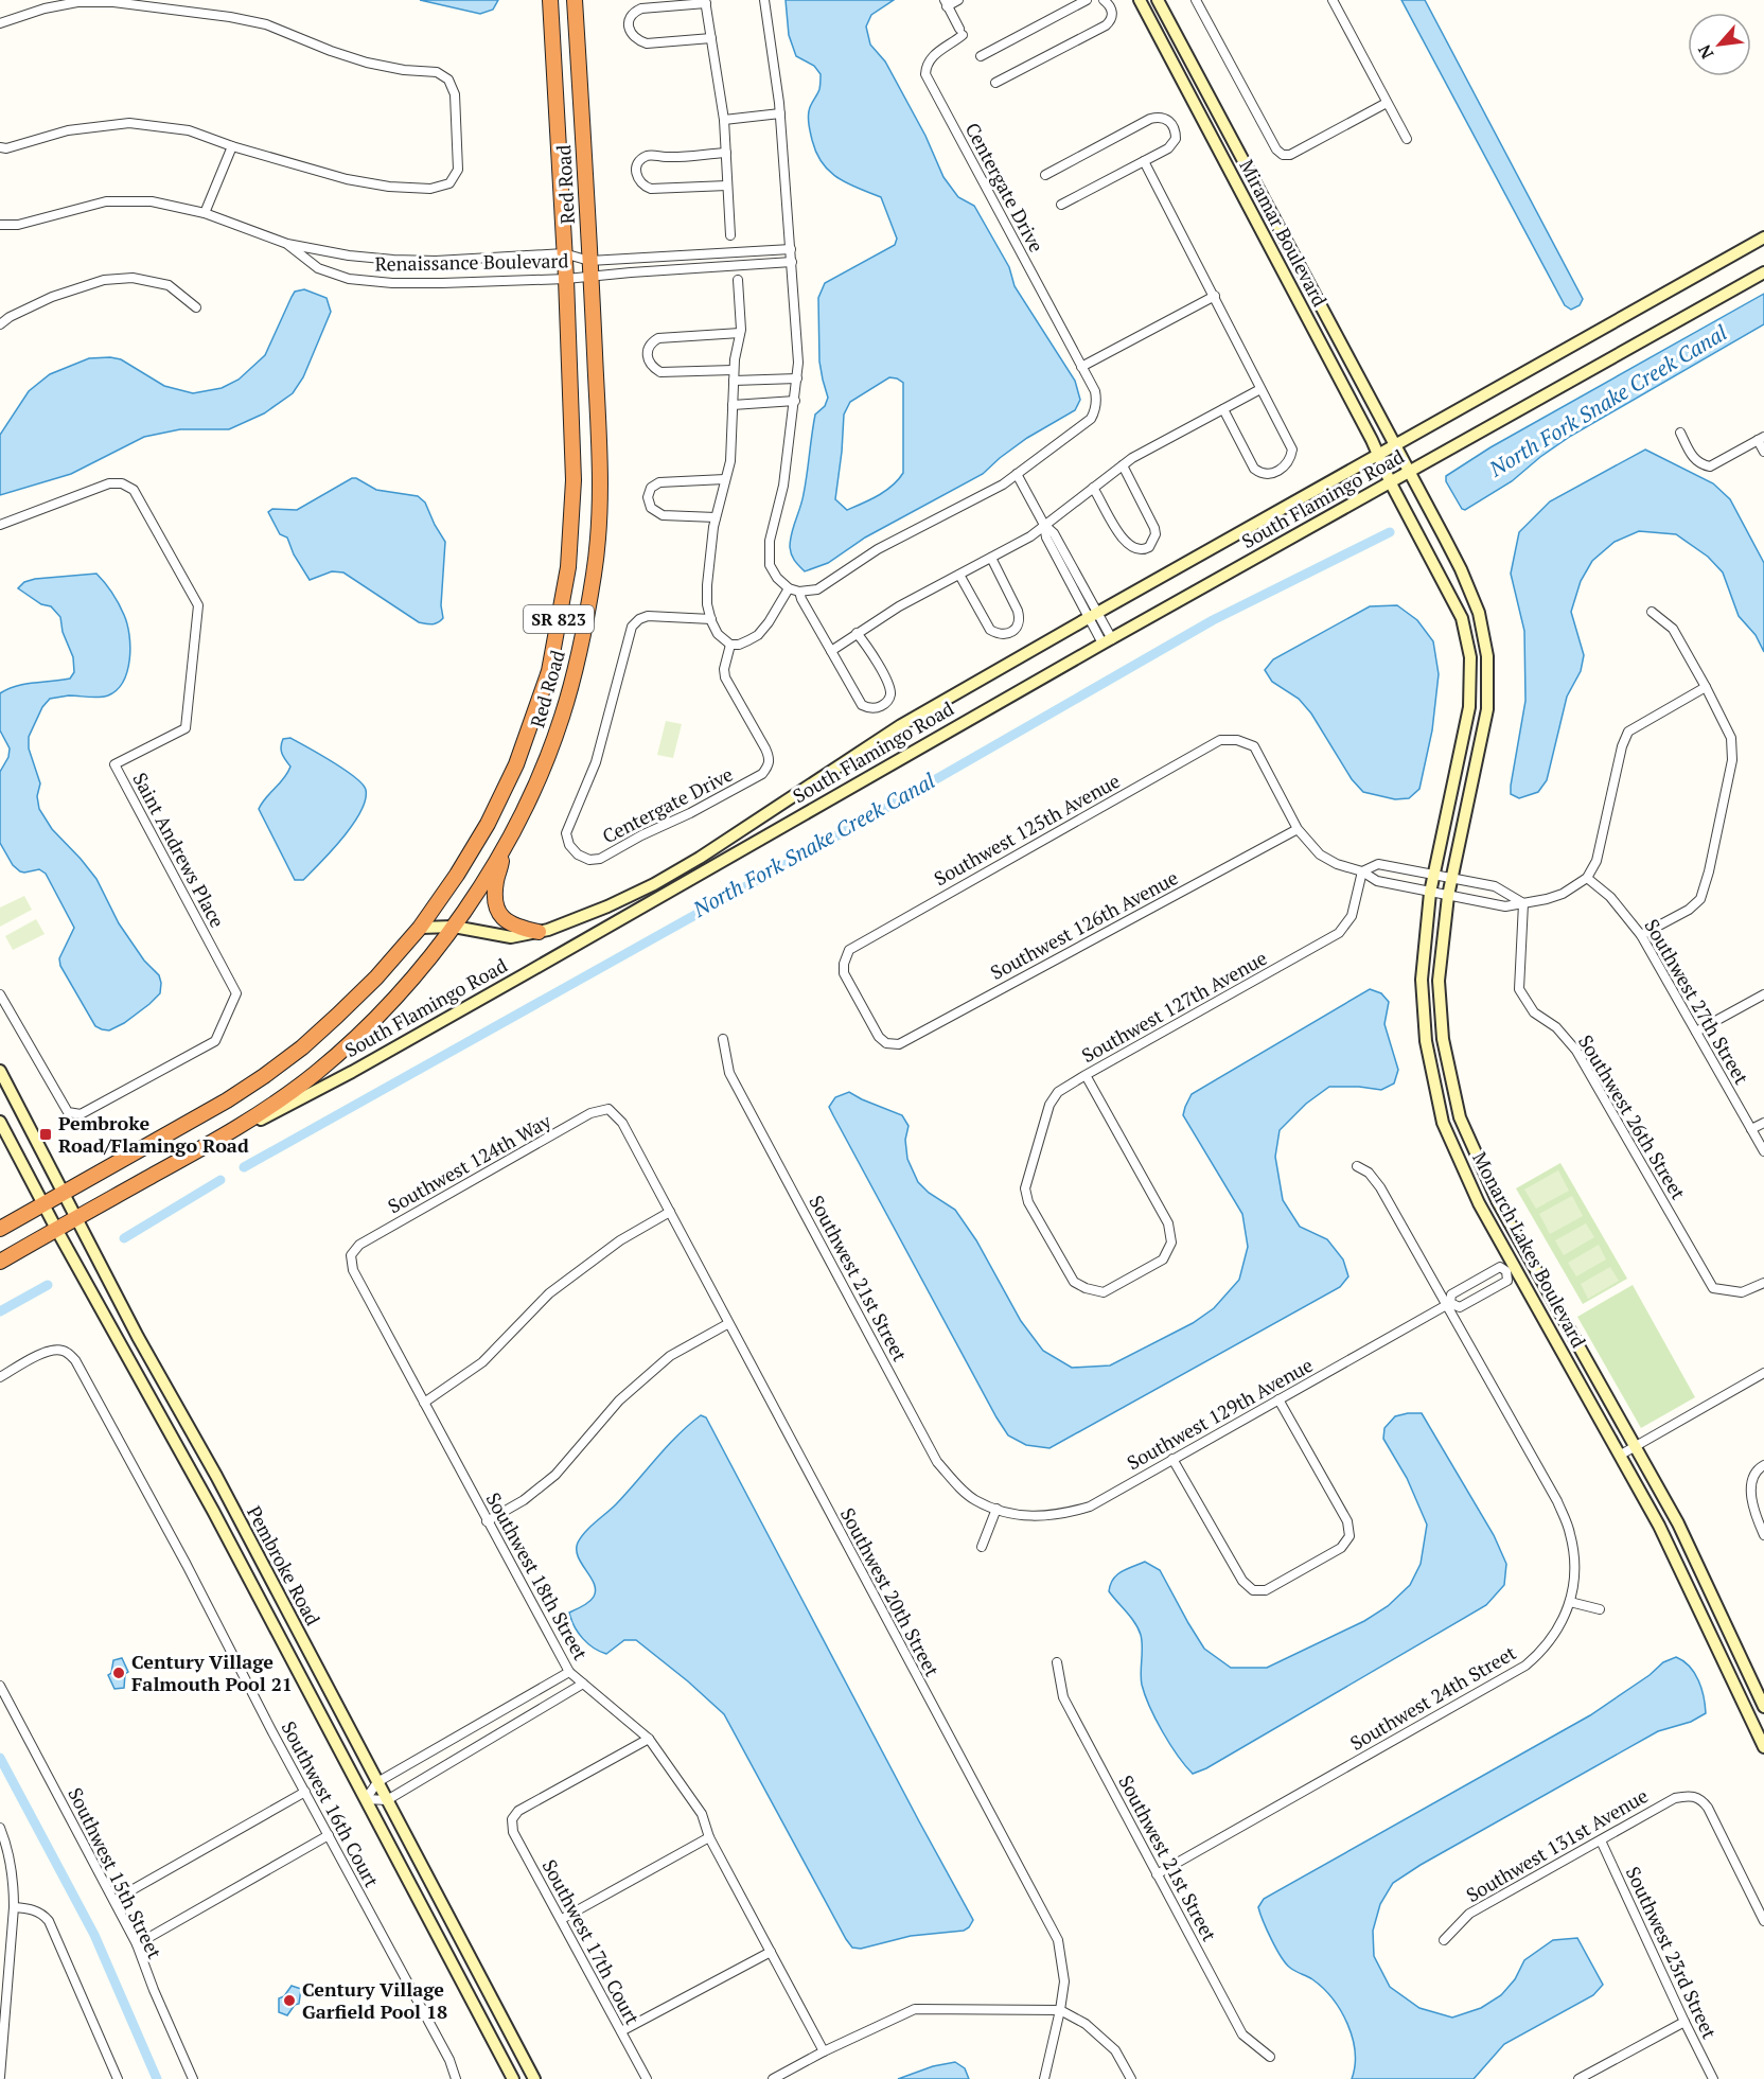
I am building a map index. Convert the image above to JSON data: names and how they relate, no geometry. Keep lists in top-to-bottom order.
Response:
{
  "streets": {
    "highway": ["Red Road", "South Flamingo Road", "SR 823"],
    "main road": ["Miramar Boulevard", "Monarch Lakes Boulevard", "Pembroke Road"],
    "street": [
      "Centergate Drive",
      "Renaissance Boulevard",
      "Southwest 125th Avenue",
      "Saint Andrews Place",
      "Southwest 126th Avenue",
      "Southwest 27th Street",
      "Southwest 127th Avenue",
      "Southwest 26th Street",
      "Southwest 124th Way",
      "Southwest 21st Street",
      "Southwest 129th Avenue",
      "Southwest 18th Street",
      "Southwest 20th Street",
      "Southwest 24th Street",
      "Southwest 16th Court",
      "Southwest 131st Avenue",
      "Southwest 15th Street",
      "Southwest 17th Court",
      "Southwest 23rd Street"
    ]
  },
  "crossings": [
    ["Red Road", "Renaissance Boulevard"],
    ["Red Road", "South Flamingo Road"],
    ["Red Road", "SR 823"],
    ["Red Road", "Pembroke Road"],
    ["Miramar Boulevard", "South Flamingo Road"],
    ["Miramar Boulevard", "Monarch Lakes Boulevard"],
    ["South Flamingo Road", "Monarch Lakes Boulevard"],
    ["South Flamingo Road", "Pembroke Road"],
    ["SR 823", "Pembroke Road"],
    ["Southwest 125th Avenue", "Southwest 126th Avenue"],
    ["Southwest 124th Way", "Southwest 18th Street"],
    ["Southwest 124th Way", "Southwest 20th Street"],
    ["Monarch Lakes Boulevard", "Southwest 129th Avenue"],
    ["Southwest 21st Street", "Southwest 129th Avenue"],
    ["Southwest 21st Street", "Southwest 24th Street"],
    ["Southwest 129th Avenue", "Southwest 24th Street"],
    ["Southwest 18th Street", "Southwest 17th Court"],
    ["Southwest 131st Avenue", "Southwest 23rd Street"]
  ],
  "water": ["North Fork Snake Creek Canal"],
  "places": {
    "transit": ["Pembroke Road/Flamingo Road"],
    "other": ["Century Village Falmouth Pool 21", "Century Village Garfield Pool 18"]
  },
  "north": "bottom left"
}
